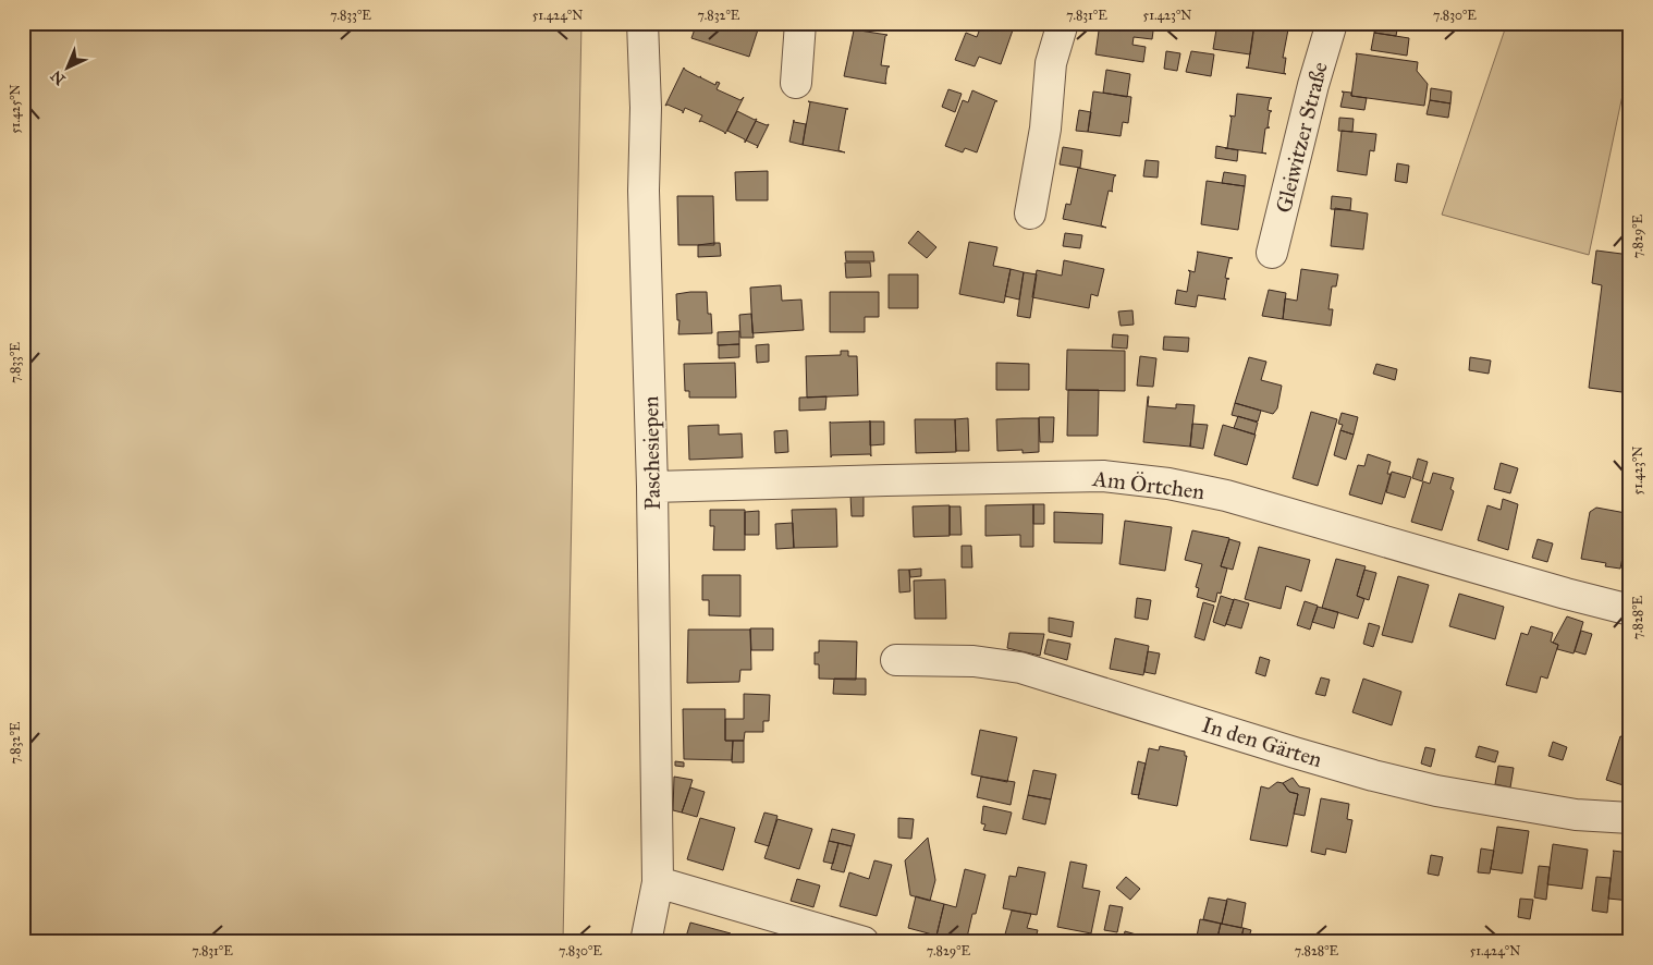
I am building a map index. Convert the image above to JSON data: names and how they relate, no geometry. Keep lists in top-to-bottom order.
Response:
{
  "streets": {
    "street": [
      "Gleiwitzer Straße",
      "Paschesiepen",
      "Am Örtchen",
      "In den Gärten"
    ]
  },
  "crossings": [
    ["Paschesiepen", "Am Örtchen"]
  ],
  "north": "bottom left",
  "coordinates": [
    "7.833°E",
    "51.424°N",
    "7.832°E",
    "7.831°E",
    "51.423°N",
    "7.830°E",
    "51.425°N",
    "7.829°E",
    "7.828°E"
  ]
}
